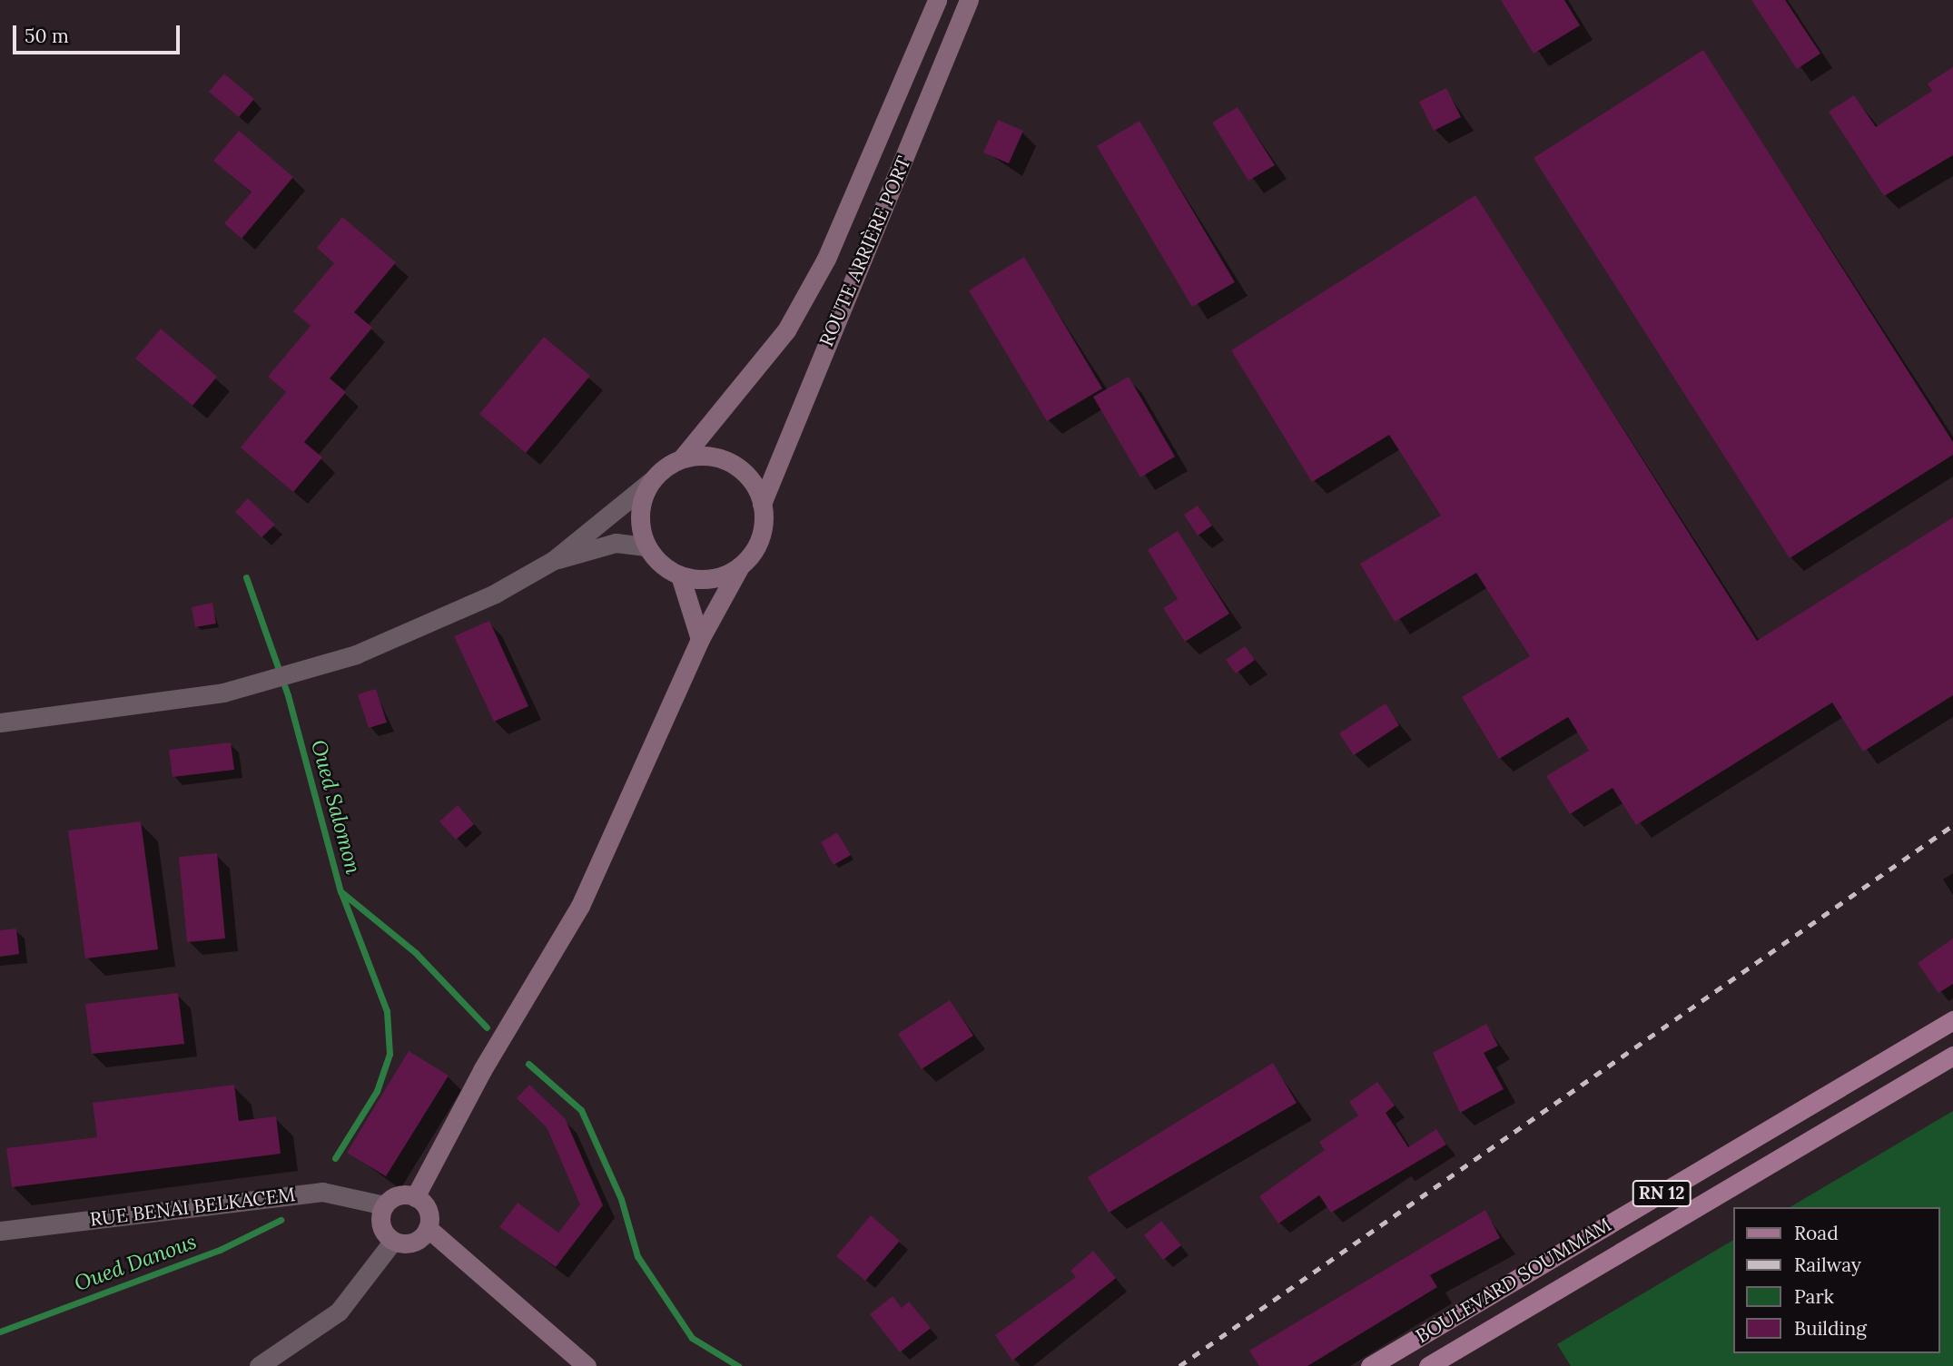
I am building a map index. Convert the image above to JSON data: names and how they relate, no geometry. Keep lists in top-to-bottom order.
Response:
{
  "streets": {
    "main road": ["RN 12", "BOULEVARD SOUMMAM"],
    "street": ["ROUTE ARRIÈRE PORT", "RUE BENAI BELKACEM"]
  },
  "water": ["Oued Salomon", "Oued Danous"],
  "legend": [
    "Road",
    "Railway",
    "Park",
    "Building"
  ],
  "scale_bar": "50 m"
}
